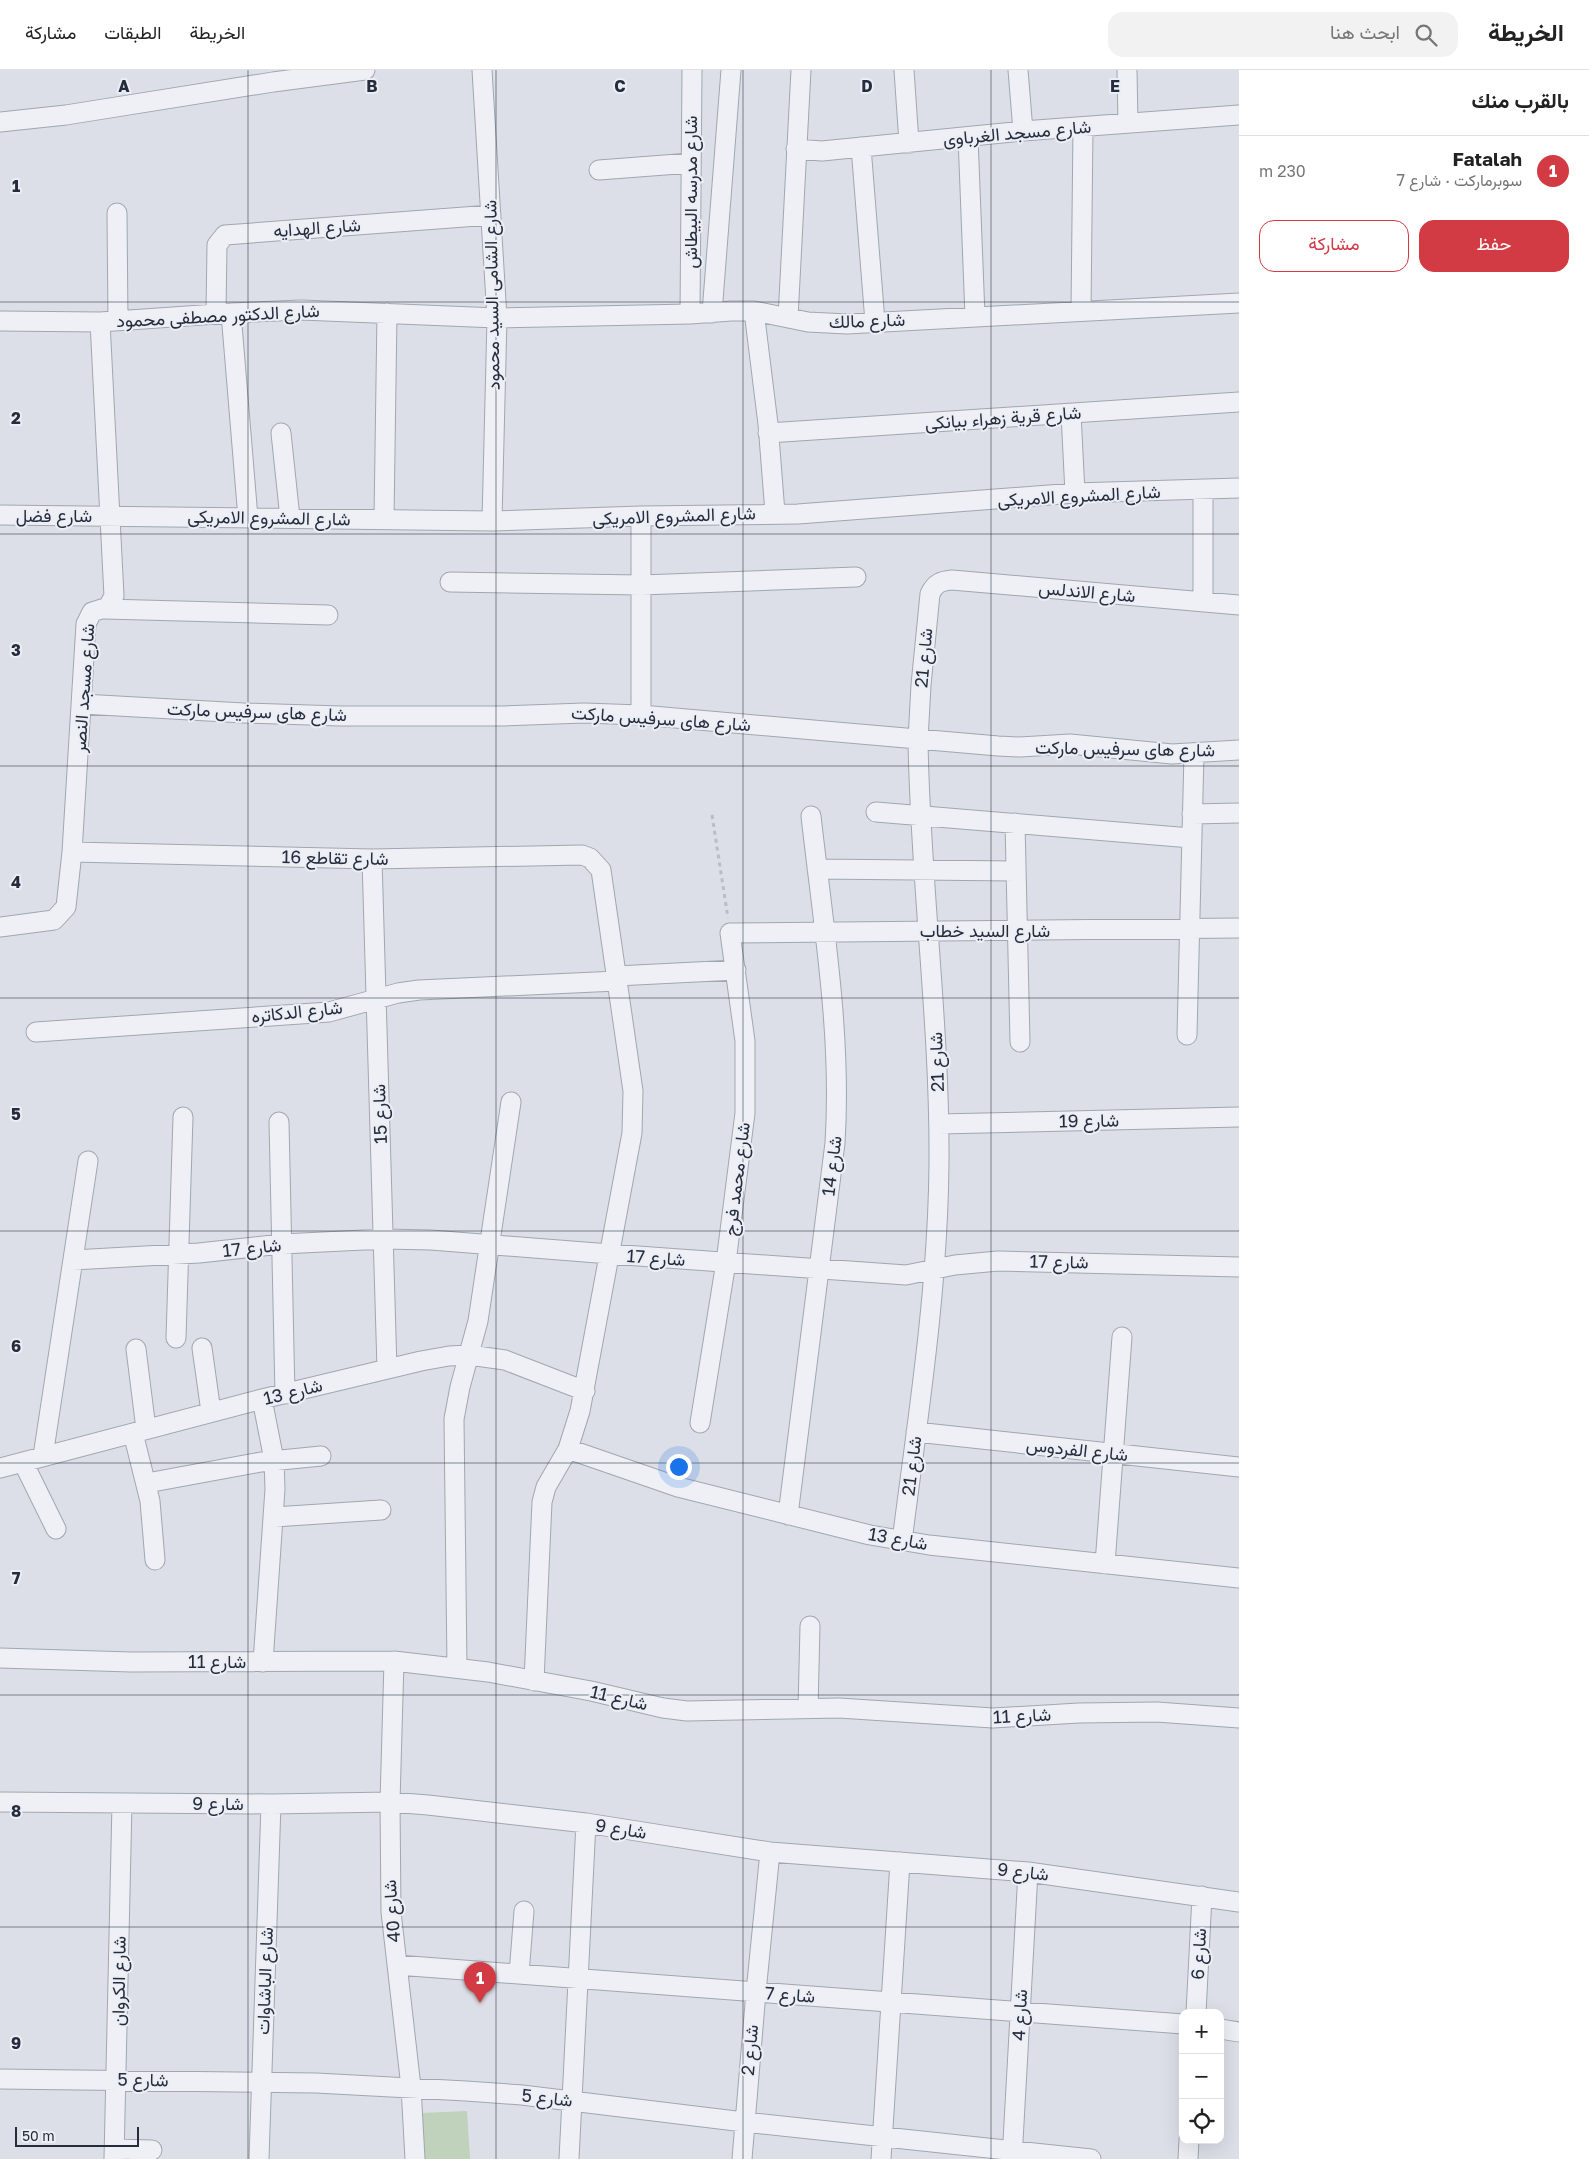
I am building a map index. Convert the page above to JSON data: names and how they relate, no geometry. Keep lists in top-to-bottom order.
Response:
{
  "streets": {
    "street": [
      "شارع مسجد الغرباوى",
      "شارع مدرسه البيطاش",
      "شارع الهدايه",
      "شارع الشامى السيد محمود",
      "شارع الدكتور مصطفى محمود",
      "شارع مالك",
      "شارع قرية زهراء بيانكى",
      "شارع المشروع الامريكى",
      "شارع فضل",
      "شارع الاندلس",
      "شارع 21",
      "شارع مسجد النصر",
      "شارع هاى سرفيس ماركت",
      "شارع تقاطع 16",
      "شارع السيد خطاب",
      "شارع الدكاتره",
      "شارع 15",
      "شارع 19",
      "شارع 14",
      "شارع محمد فرج",
      "شارع 17",
      "شارع 13",
      "شارع الفردوس",
      "شارع 11",
      "شارع 9",
      "شارع 40",
      "شارع 6",
      "شارع الكروان",
      "شارع الباشاوات",
      "شارع 7",
      "شارع 4",
      "شارع 2",
      "شارع 5"
    ]
  },
  "crossings": [
    ["شارع مدرسه البيطاش", "شارع مالك"],
    ["شارع الهدايه", "شارع الشامى السيد محمود"],
    ["شارع الهدايه", "شارع الدكتور مصطفى محمود"],
    ["شارع الهدايه", "شارع المشروع الامريكى"],
    ["شارع الشامى السيد محمود", "شارع الدكتور مصطفى محمود"],
    ["شارع الشامى السيد محمود", "شارع مالك"],
    ["شارع الشامى السيد محمود", "شارع المشروع الامريكى"],
    ["شارع الدكتور مصطفى محمود", "شارع مالك"],
    ["شارع الدكتور مصطفى محمود", "شارع مسجد النصر"],
    ["شارع المشروع الامريكى", "شارع فضل"],
    ["شارع المشروع الامريكى", "شارع مسجد النصر"],
    ["شارع فضل", "شارع مسجد النصر"],
    ["شارع الاندلس", "شارع 21"],
    ["شارع 21", "شارع هاى سرفيس ماركت"],
    ["شارع 21", "شارع السيد خطاب"],
    ["شارع 21", "شارع 19"],
    ["شارع 21", "شارع 17"],
    ["شارع 21", "شارع 13"],
    ["شارع 21", "شارع الفردوس"],
    ["شارع مسجد النصر", "شارع هاى سرفيس ماركت"],
    ["شارع مسجد النصر", "شارع تقاطع 16"],
    ["شارع تقاطع 16", "شارع الدكاتره"],
    ["شارع تقاطع 16", "شارع 15"],
    ["شارع السيد خطاب", "شارع 14"],
    ["شارع السيد خطاب", "شارع محمد فرج"],
    ["شارع الدكاتره", "شارع 15"],
    ["شارع الدكاتره", "شارع محمد فرج"],
    ["شارع 15", "شارع 17"],
    ["شارع 15", "شارع 13"],
    ["شارع 14", "شارع 17"],
    ["شارع 14", "شارع 13"],
    ["شارع محمد فرج", "شارع 17"],
    ["شارع 11", "شارع 40"],
    ["شارع 9", "شارع 40"],
    ["شارع 9", "شارع 6"],
    ["شارع 9", "شارع الكروان"],
    ["شارع 9", "شارع الباشاوات"],
    ["شارع 9", "شارع 4"],
    ["شارع 9", "شارع 2"],
    ["شارع 40", "شارع 7"],
    ["شارع 40", "شارع 5"],
    ["شارع الكروان", "شارع 5"],
    ["شارع الباشاوات", "شارع 5"],
    ["شارع 7", "شارع 4"],
    ["شارع 7", "شارع 2"],
    ["شارع 4", "شارع 5"],
    ["شارع 2", "شارع 5"]
  ],
  "scale_bar": "50 m",
  "page": {
    "header": "الخريطة",
    "search": "ابحث هنا",
    "nav": ["الخريطة", "الطبقات", "مشاركة"],
    "heading": "بالقرب منك",
    "list": [
      {
        "mark": "1",
        "name": "Fatalah",
        "note": "سوبرماركت · شارع 7",
        "value": "230 m"
      }
    ],
    "buttons": ["حفظ", "مشاركة"],
    "pins": "1",
    "map_buttons": ["+", "−"],
    "scale": "50 m"
  },
  "grid": {
    "columns": [
      "A",
      "B",
      "C",
      "D",
      "E"
    ],
    "rows": [
      "1",
      "2",
      "3",
      "4",
      "5",
      "6",
      "7",
      "8",
      "9"
    ]
  }
}
